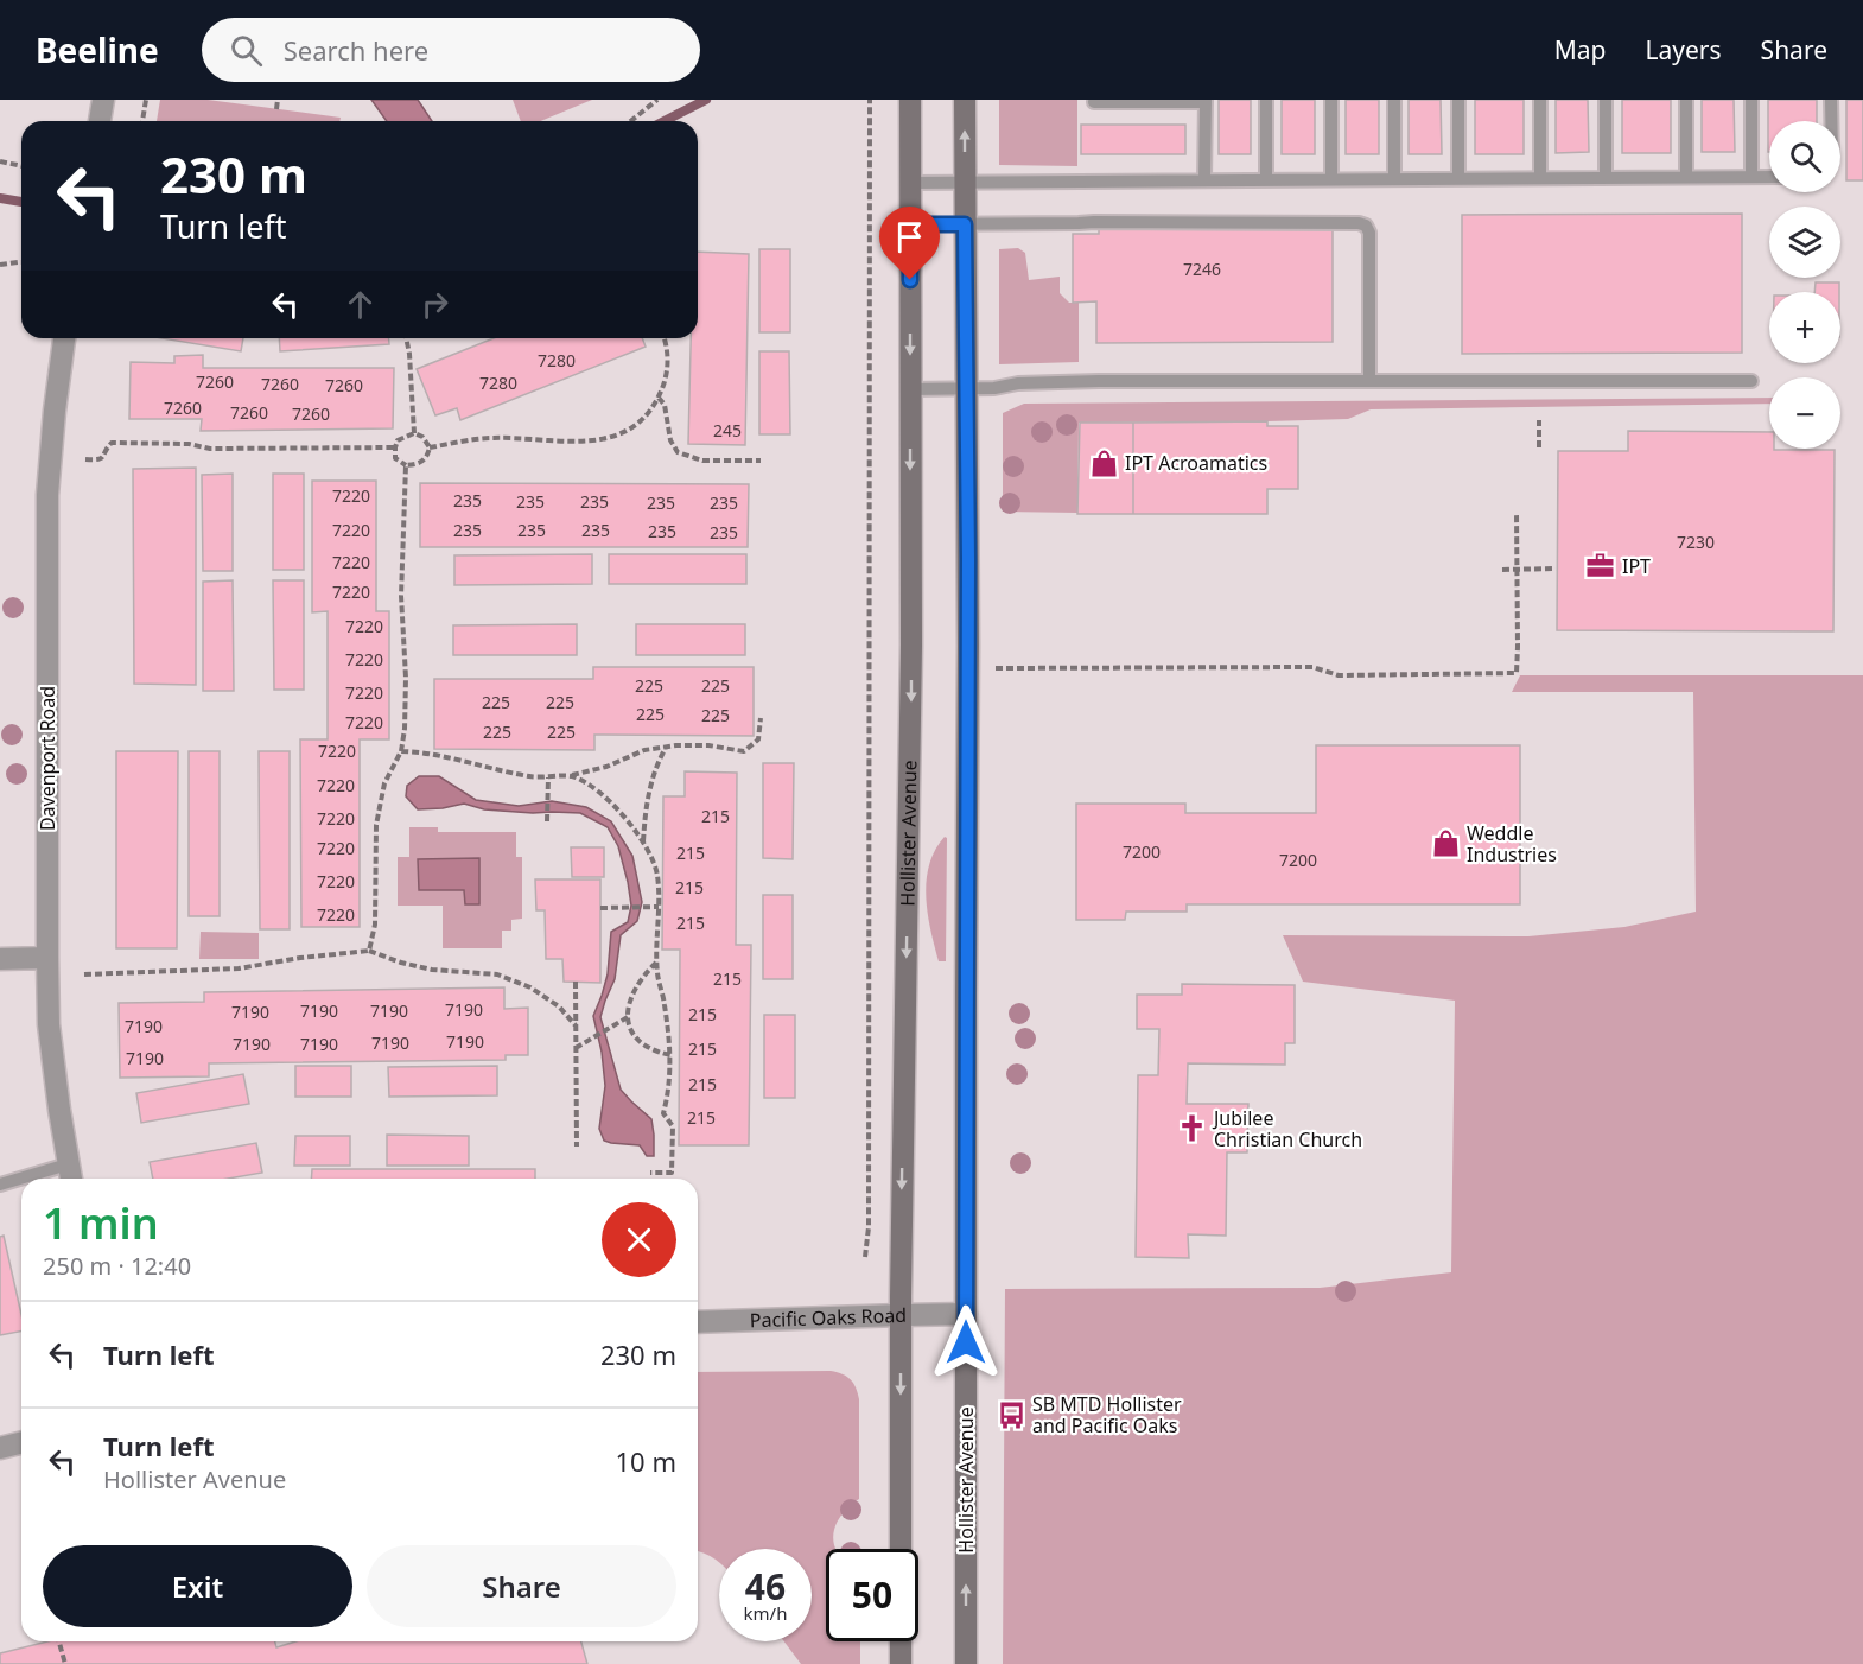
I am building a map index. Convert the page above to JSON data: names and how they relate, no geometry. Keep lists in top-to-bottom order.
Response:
{
  "streets": {
    "main road": ["Hollister Avenue"],
    "street": ["Davenport Road", "Pacific Oaks Road"]
  },
  "crossings": [
    ["Hollister Avenue", "Pacific Oaks Road"]
  ],
  "places": {
    "shop": ["IPT Acroamatics", "Weddle Industries"],
    "office": ["IPT"],
    "church": ["Jubilee Christian Church"],
    "bus stop": ["SB MTD Hollister and Pacific Oaks"]
  },
  "house_numbers": [
    "7246",
    "7280",
    "7260",
    "7280",
    "7260",
    "7260",
    "7260",
    "7260",
    "7260",
    "245",
    "7220",
    "235",
    "235",
    "235",
    "235",
    "235",
    "7220",
    "235",
    "235",
    "235",
    "235",
    "235",
    "7230",
    "7220",
    "7220",
    "7220",
    "7220",
    "225",
    "225",
    "7220",
    "225",
    "225",
    "225",
    "225",
    "7220",
    "225",
    "225",
    "7220",
    "7220",
    "215",
    "7220",
    "7220",
    "7200",
    "215",
    "7200",
    "7220",
    "215",
    "7220",
    "215",
    "215",
    "7190",
    "7190",
    "7190",
    "7190",
    "215",
    "7190",
    "7190",
    "7190",
    "7190",
    "7190",
    "215",
    "7190",
    "215",
    "215"
  ],
  "page": {
    "header": "Beeline",
    "search": "Search here",
    "nav": ["Map", "Layers", "Share"],
    "map_buttons": ["+", "−"],
    "turn": ["230 m", "Turn left"],
    "heading": ["1 min", "250 m · 12:40"],
    "list": [
      {
        "name": "Turn left",
        "value": "230 m"
      },
      {
        "name": "Turn left",
        "note": "Hollister Avenue",
        "value": "10 m"
      }
    ],
    "buttons": ["Exit", "Share"],
    "speed": "46 km/h",
    "limit": "50"
  }
}
